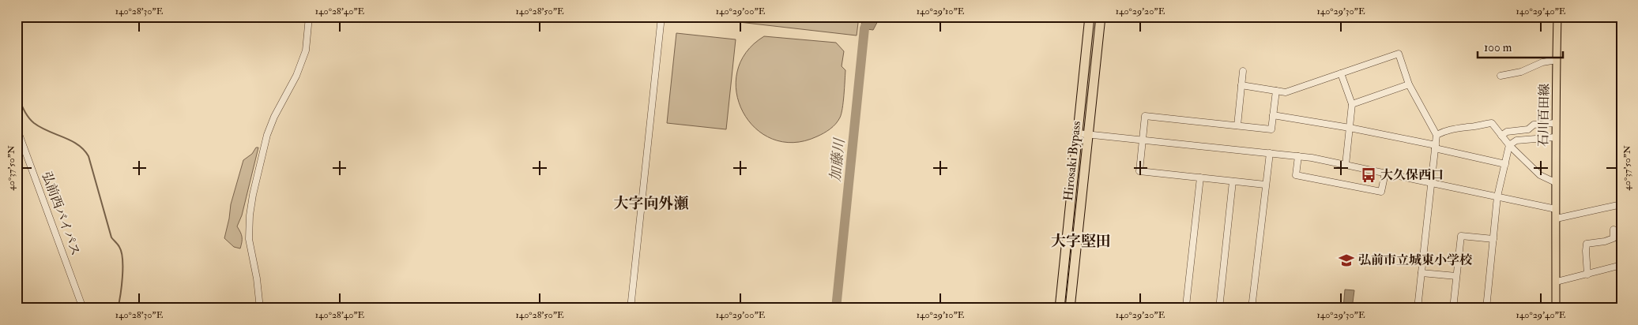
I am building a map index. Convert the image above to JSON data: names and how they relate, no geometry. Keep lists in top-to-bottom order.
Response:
{
  "streets": {
    "highway": ["Hirosaki Bypass"],
    "main road": ["石川百田線"],
    "street": ["弘前西バイパス"]
  },
  "districts": ["大字向外瀬", "大字堅田"],
  "water": ["加藤川"],
  "places": {
    "bus stop": ["大久保西口"],
    "school or university": ["弘前市立城東小学校"]
  },
  "scale_bar": "100 m",
  "coordinates": [
    "140°28'30\"E",
    "140°28'40\"E",
    "140°28'50\"E",
    "140°29'00\"E",
    "140°29'10\"E",
    "140°29'20\"E",
    "140°29'30\"E",
    "140°29'40\"E",
    "40°37'50\"N"
  ]
}
